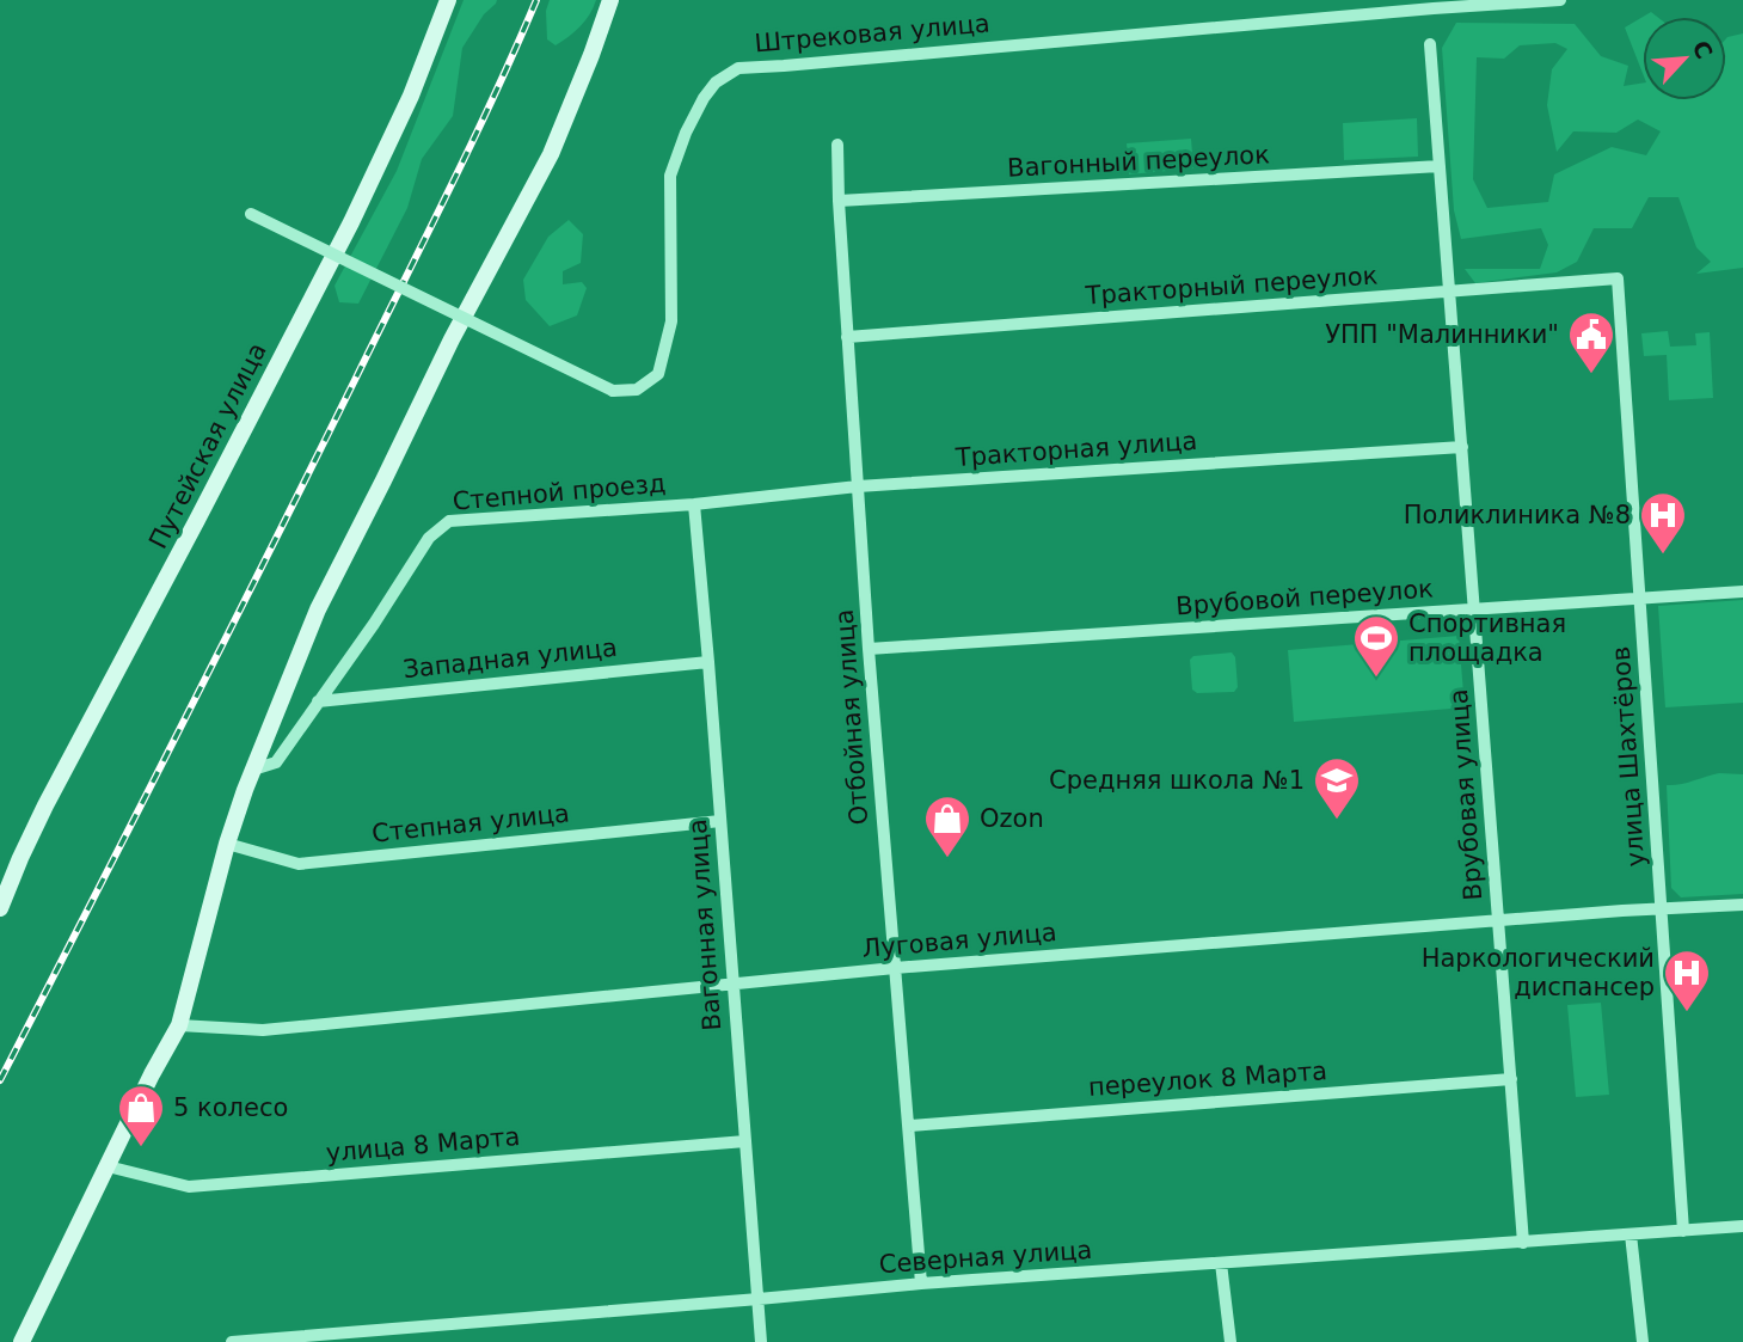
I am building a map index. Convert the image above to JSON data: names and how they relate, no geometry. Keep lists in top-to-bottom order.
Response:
{
  "streets": {
    "main road": ["Путейская улица"],
    "street": [
      "Штрековая улица",
      "Вагонный переулок",
      "Тракторный переулок",
      "Тракторная улица",
      "Степной проезд",
      "Врубовой переулок",
      "Западная улица",
      "Отбойная улица",
      "улица Шахтёров",
      "Врубовая улица",
      "Степная улица",
      "Вагонная улица",
      "Луговая улица",
      "переулок 8 Марта",
      "улица 8 Марта",
      "Северная улица"
    ]
  },
  "crossings": [
    ["Вагонный переулок", "Отбойная улица"],
    ["Вагонный переулок", "Врубовая улица"],
    ["Тракторный переулок", "Отбойная улица"],
    ["Тракторный переулок", "улица Шахтёров"],
    ["Тракторный переулок", "Врубовая улица"],
    ["Тракторная улица", "Степной проезд"],
    ["Тракторная улица", "Отбойная улица"],
    ["Тракторная улица", "Врубовая улица"],
    ["Тракторная улица", "Вагонная улица"],
    ["Степной проезд", "Западная улица"],
    ["Степной проезд", "Вагонная улица"],
    ["Врубовой переулок", "Отбойная улица"],
    ["Врубовой переулок", "улица Шахтёров"],
    ["Врубовой переулок", "Врубовая улица"],
    ["Западная улица", "Вагонная улица"],
    ["Отбойная улица", "Луговая улица"],
    ["Отбойная улица", "переулок 8 Марта"],
    ["Отбойная улица", "Северная улица"],
    ["улица Шахтёров", "Луговая улица"],
    ["улица Шахтёров", "Северная улица"],
    ["Врубовая улица", "Луговая улица"],
    ["Врубовая улица", "переулок 8 Марта"],
    ["Врубовая улица", "Северная улица"],
    ["Степная улица", "Вагонная улица"],
    ["Вагонная улица", "Луговая улица"],
    ["Вагонная улица", "улица 8 Марта"],
    ["Вагонная улица", "Северная улица"]
  ],
  "places": {
    "public building": ["УПП \"Малинники\""],
    "hospital": ["Поликлиника №8", "Наркологический диспансер"],
    "sports": ["Спортивная площадка"],
    "school or university": ["Средняя школа №1"],
    "shop": ["Ozon", "5 колесо"]
  },
  "north": "top right"
}
